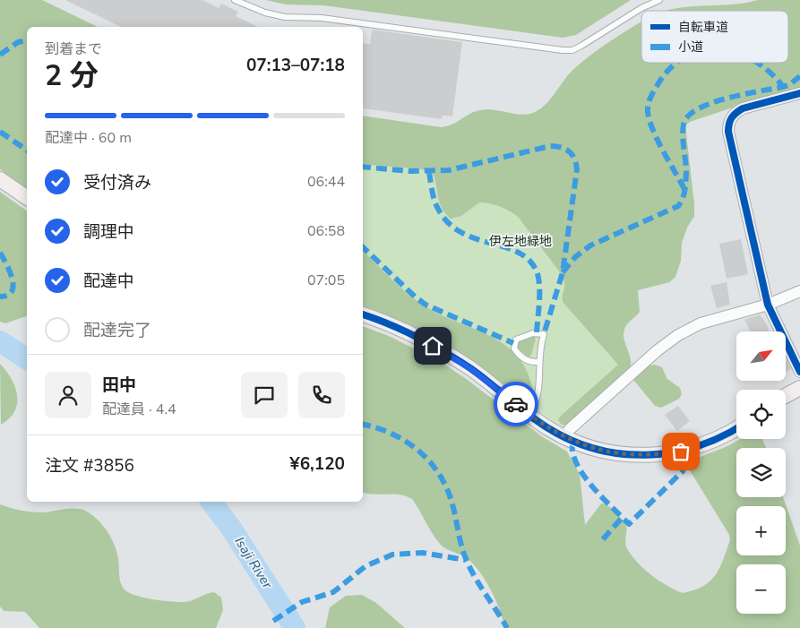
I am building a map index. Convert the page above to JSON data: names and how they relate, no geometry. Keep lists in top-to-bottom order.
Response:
{
  "water": ["Isaji River"],
  "parks": ["伊左地緑地"],
  "legend": ["自転車道", "小道"],
  "north": "top right",
  "page": {
    "heading": ["2 分", "到着まで", "07:13–07:18"],
    "panel": [
      "田中",
      "配達員 · 4.4",
      "注文 #3856",
      "¥6,120"
    ],
    "bar": "配達中 · 60 m",
    "list": [
      ["受付済み", "06:44"],
      ["調理中", "06:58"],
      ["配達中", "07:05"],
      "配達完了"
    ],
    "map_buttons": ["+", "−"]
  }
}
